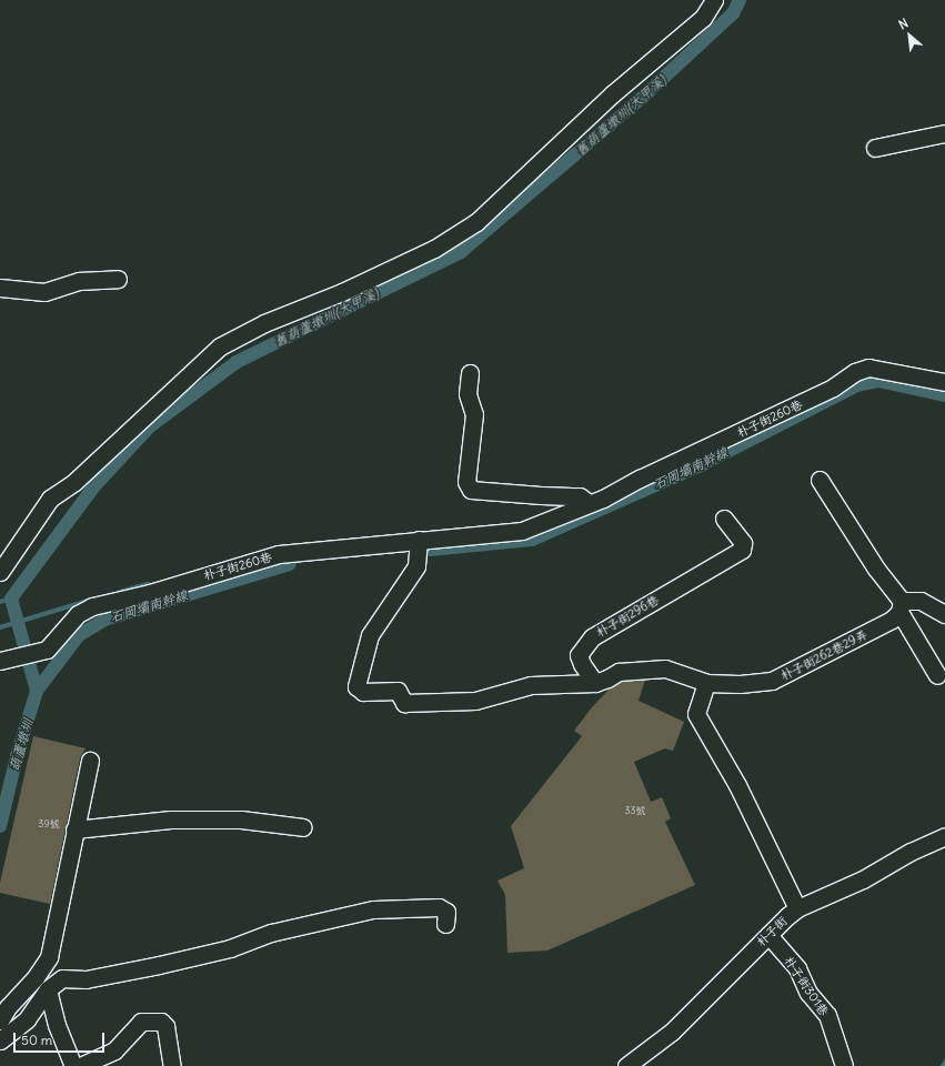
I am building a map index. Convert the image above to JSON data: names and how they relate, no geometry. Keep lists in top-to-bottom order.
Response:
{
  "streets": {
    "street": [
      "朴子街260巷",
      "朴子街296巷",
      "朴子街262巷29弄",
      "朴子街",
      "朴子街301巷"
    ]
  },
  "crossings": [
    ["朴子街", "朴子街301巷"]
  ],
  "water": ["舊葫蘆墩圳(大甲溪)", "石岡壩南幹線", "葫蘆墩圳"],
  "house_numbers": ["33號", "39號"],
  "scale_bar": "50 m",
  "north": "top left"
}
